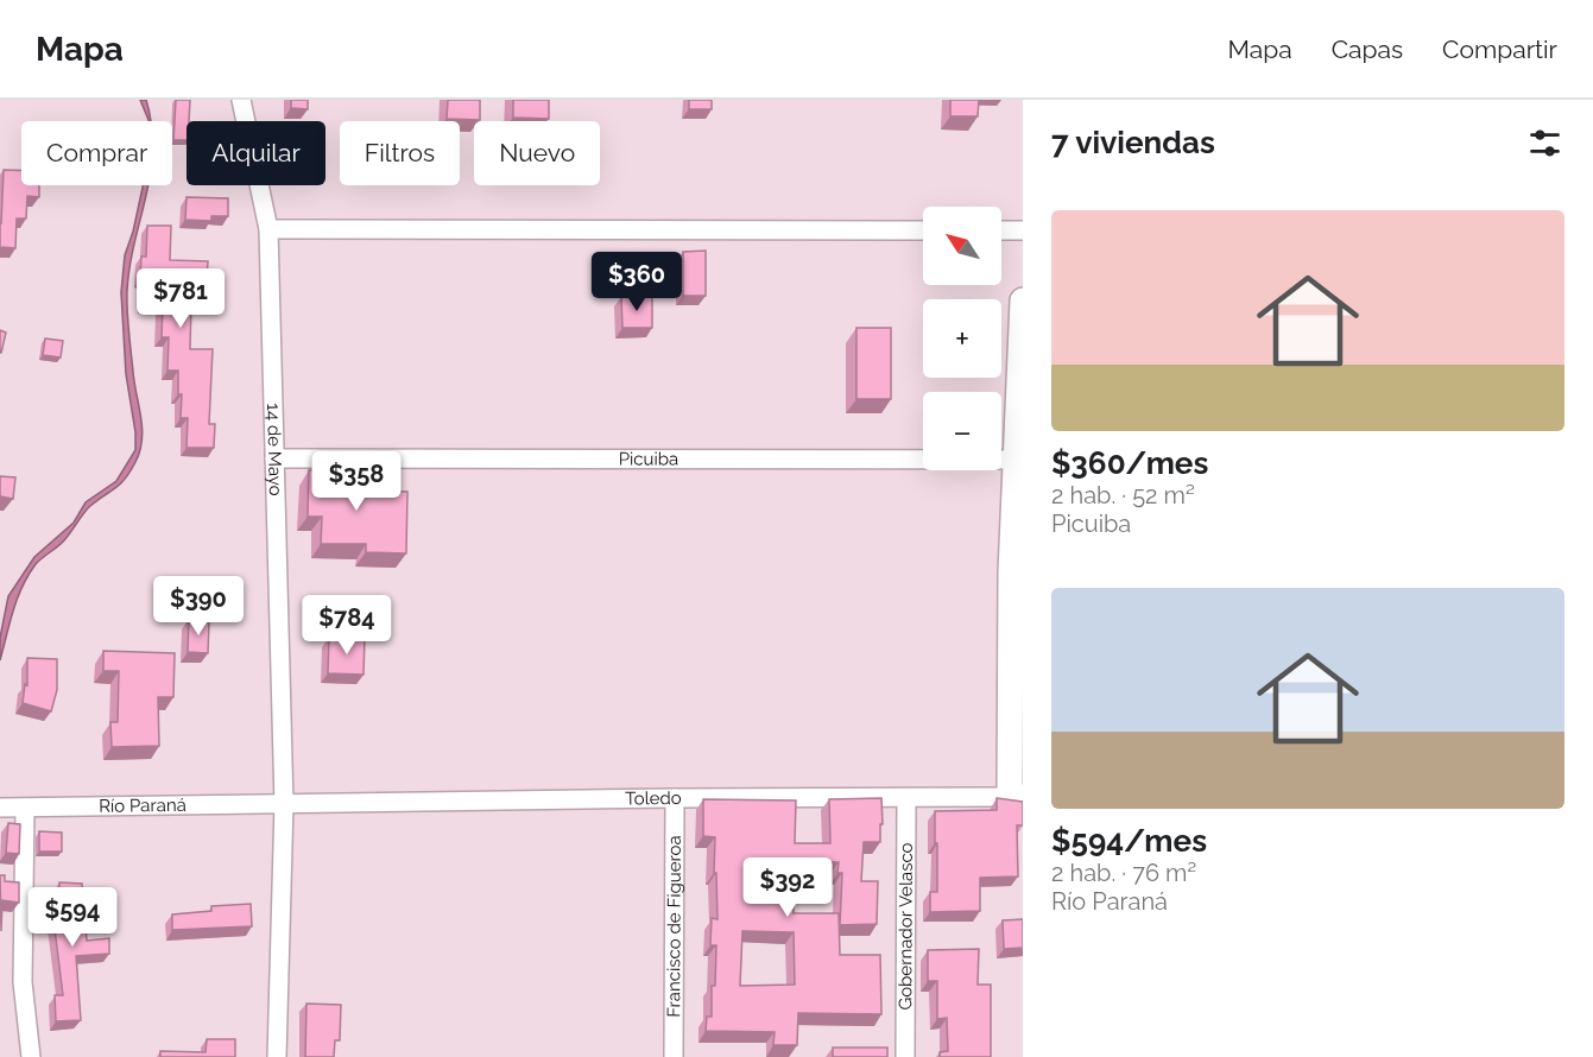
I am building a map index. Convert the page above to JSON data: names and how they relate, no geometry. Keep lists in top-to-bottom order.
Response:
{
  "streets": {
    "street": [
      "14 de Mayo",
      "Picuiba",
      "Toledo",
      "Río Paraná",
      "Francisco de Figueroa",
      "Gobernador Velasco"
    ]
  },
  "crossings": [
    ["14 de Mayo", "Picuiba"],
    ["14 de Mayo", "Toledo"],
    ["14 de Mayo", "Río Paraná"],
    ["Toledo", "Río Paraná"],
    ["Toledo", "Francisco de Figueroa"],
    ["Toledo", "Gobernador Velasco"]
  ],
  "north": "top left",
  "page": {
    "header": "Mapa",
    "nav": ["Mapa", "Capas", "Compartir"],
    "heading": "7 viviendas",
    "chip": [
      "Comprar",
      "Alquilar",
      "Filtros",
      "Nuevo"
    ],
    "list": [
      {
        "name": "$360/mes",
        "note": "2 hab. · 52 m² · Picuiba"
      },
      {
        "name": "$594/mes",
        "note": "2 hab. · 76 m² · Río Paraná"
      }
    ],
    "map_buttons": ["+", "−"],
    "price": [
      "$360",
      "$781",
      "$358",
      "$390",
      "$784",
      "$392",
      "$594"
    ]
  }
}
